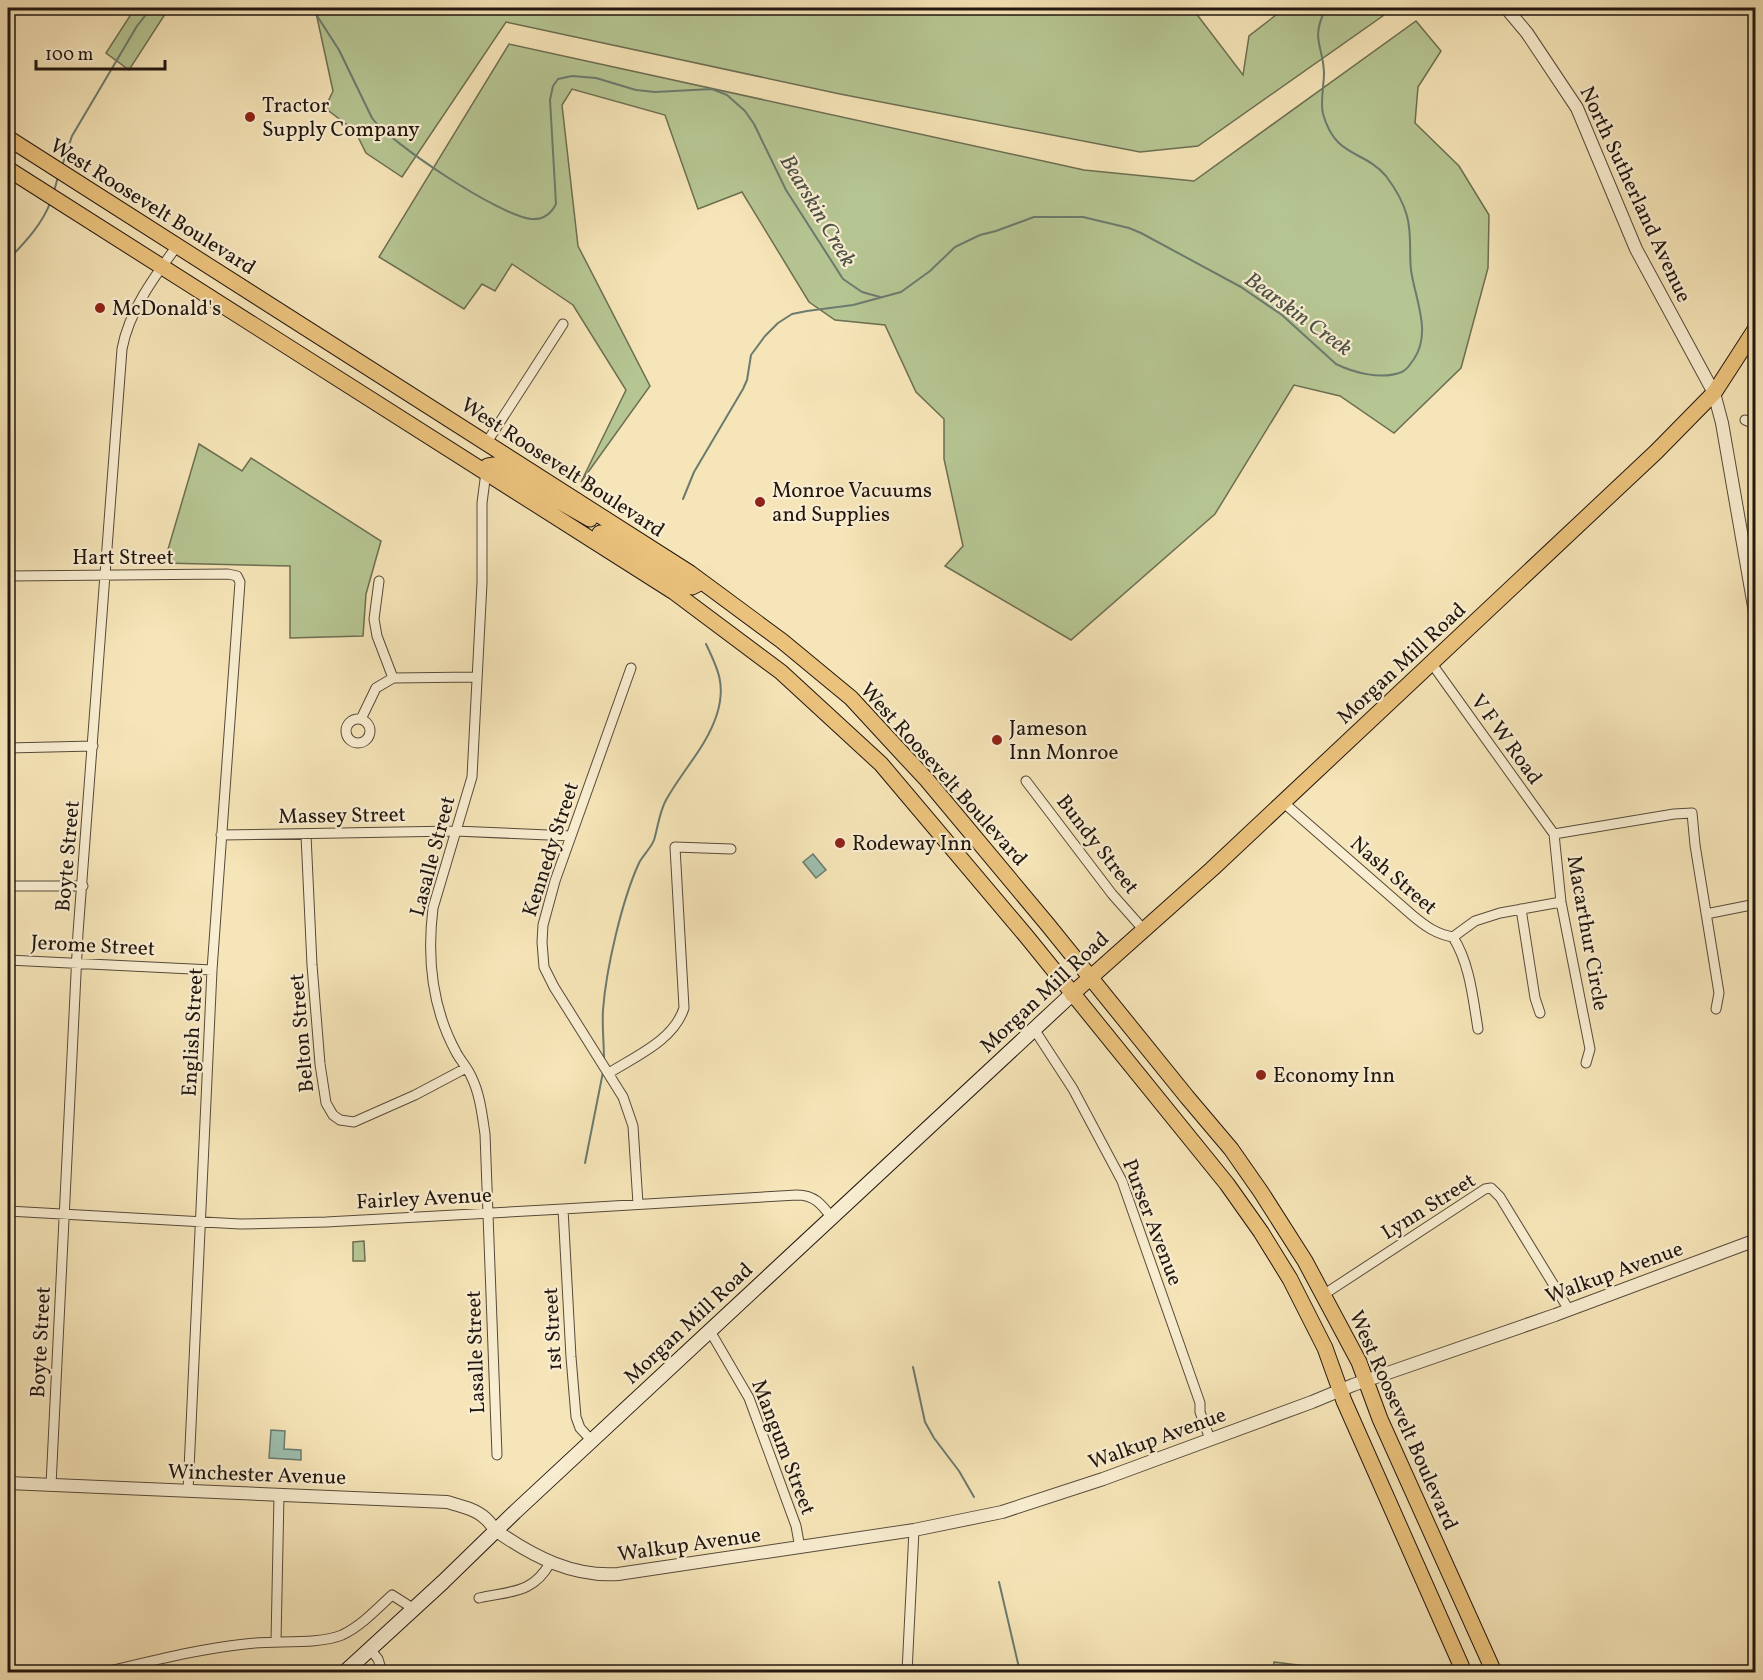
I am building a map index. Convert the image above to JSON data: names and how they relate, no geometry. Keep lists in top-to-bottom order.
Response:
{
  "streets": {
    "main road": ["West Roosevelt Boulevard", "Morgan Mill Road"],
    "street": [
      "North Sutherland Avenue",
      "Hart Street",
      "V F W Road",
      "Massey Street",
      "Bundy Street",
      "Kennedy Street",
      "Boyte Street",
      "Lasalle Street",
      "Nash Street",
      "Macarthur Circle",
      "Jerome Street",
      "English Street",
      "Belton Street",
      "Fairley Avenue",
      "Lynn Street",
      "Purser Avenue",
      "Walkup Avenue",
      "1st Street",
      "Mangum Street",
      "Winchester Avenue"
    ]
  },
  "crossings": [
    ["North Sutherland Avenue", "Morgan Mill Road"],
    ["West Roosevelt Boulevard", "Morgan Mill Road"],
    ["West Roosevelt Boulevard", "Boyte Street"],
    ["West Roosevelt Boulevard", "Lasalle Street"],
    ["West Roosevelt Boulevard", "Lynn Street"],
    ["West Roosevelt Boulevard", "Walkup Avenue"],
    ["Hart Street", "Boyte Street"],
    ["Hart Street", "English Street"],
    ["Morgan Mill Road", "V F W Road"],
    ["Morgan Mill Road", "Bundy Street"],
    ["Morgan Mill Road", "Nash Street"],
    ["Morgan Mill Road", "Fairley Avenue"],
    ["Morgan Mill Road", "Purser Avenue"],
    ["Morgan Mill Road", "Walkup Avenue"],
    ["Morgan Mill Road", "1st Street"],
    ["Morgan Mill Road", "Mangum Street"],
    ["Morgan Mill Road", "Winchester Avenue"],
    ["V F W Road", "Macarthur Circle"],
    ["Massey Street", "Kennedy Street"],
    ["Massey Street", "Lasalle Street"],
    ["Massey Street", "English Street"],
    ["Massey Street", "Belton Street"],
    ["Kennedy Street", "Fairley Avenue"],
    ["Boyte Street", "Jerome Street"],
    ["Boyte Street", "Fairley Avenue"],
    ["Boyte Street", "Winchester Avenue"],
    ["Lasalle Street", "Belton Street"],
    ["Lasalle Street", "Fairley Avenue"],
    ["Jerome Street", "English Street"],
    ["English Street", "Fairley Avenue"],
    ["English Street", "Winchester Avenue"],
    ["Fairley Avenue", "1st Street"],
    ["Lynn Street", "Walkup Avenue"],
    ["Purser Avenue", "Walkup Avenue"],
    ["Walkup Avenue", "Mangum Street"],
    ["Walkup Avenue", "Winchester Avenue"]
  ],
  "water": ["Bearskin Creek"],
  "places": [
    "Tractor Supply Company",
    "McDonald's",
    "Monroe Vacuums and Supplies",
    "Jameson Inn Monroe",
    "Rodeway Inn",
    "Economy Inn"
  ],
  "scale_bar": "100 m"
}
